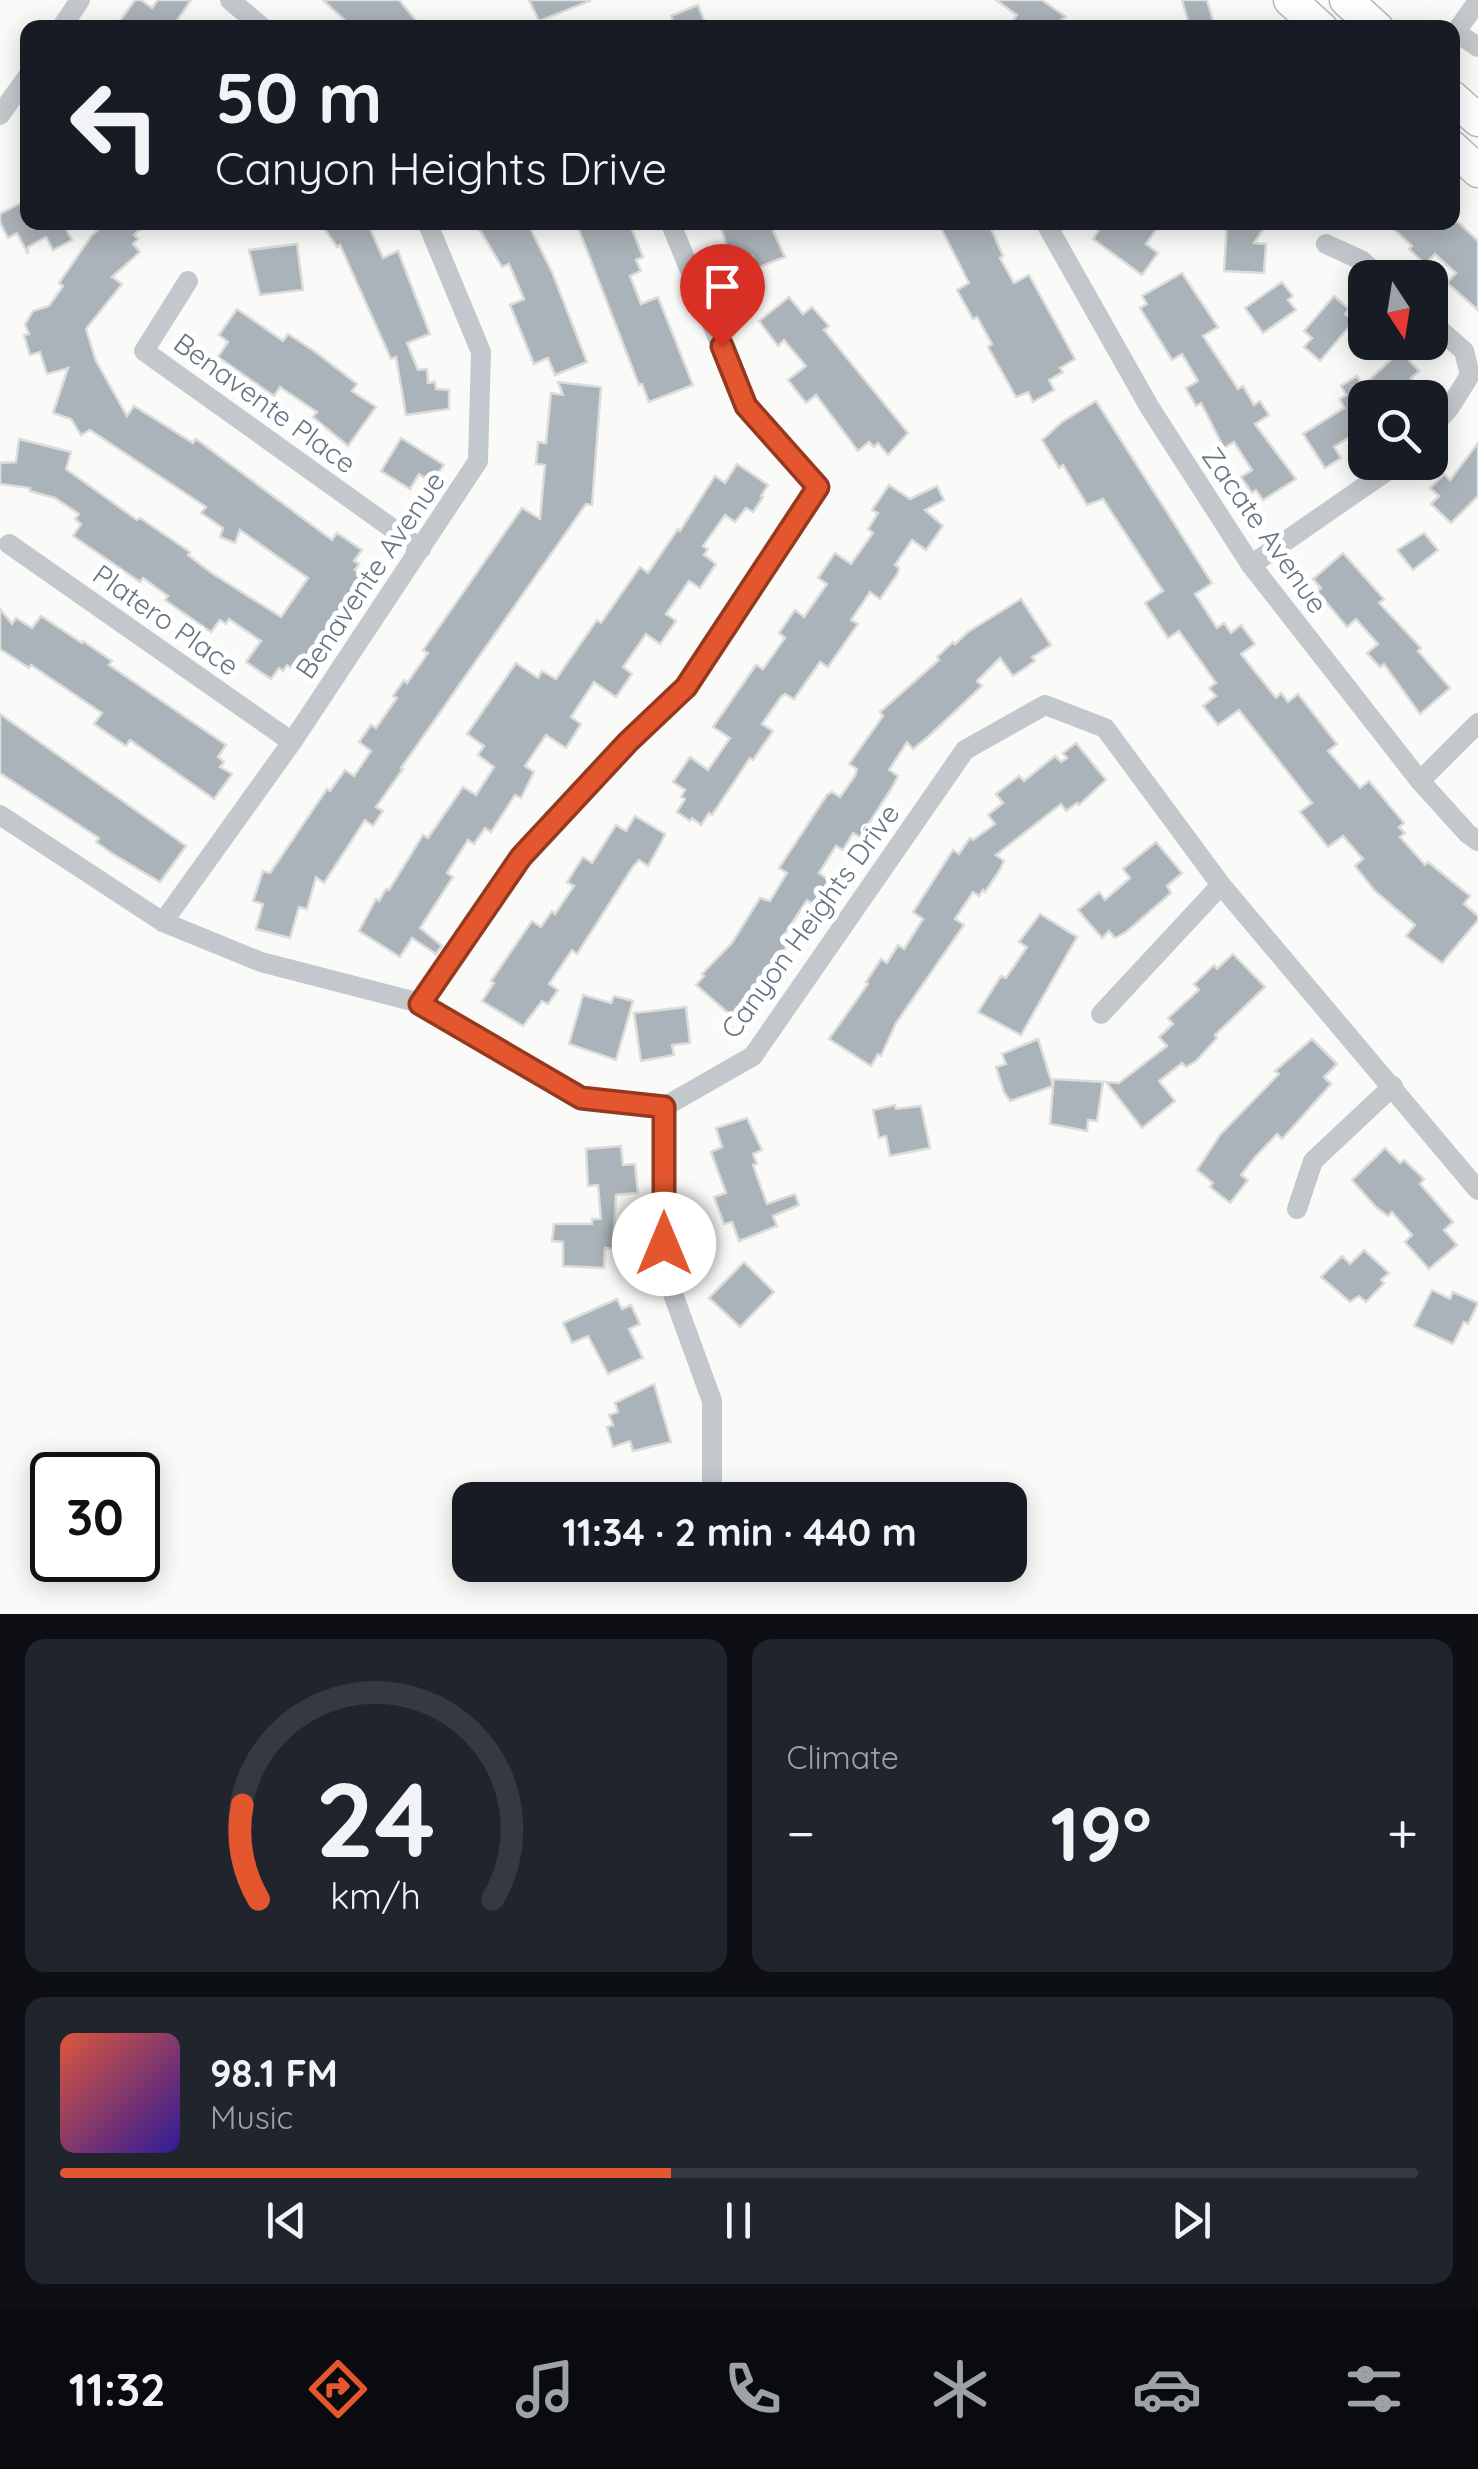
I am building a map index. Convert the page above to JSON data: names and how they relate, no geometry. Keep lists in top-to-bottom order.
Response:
{
  "streets": {
    "street": [
      "Benavente Place",
      "Zacate Avenue",
      "Benavente Avenue",
      "Platero Place",
      "Canyon Heights Drive"
    ]
  },
  "crossings": [
    ["Benavente Place", "Benavente Avenue"],
    ["Benavente Avenue", "Platero Place"]
  ],
  "north": "bottom",
  "page": {
    "turn": ["50 m", "Canyon Heights Drive"],
    "limit": "30",
    "trip": "11:34 · 2 min · 440 m",
    "tile": "Climate",
    "heat": ["−", "19°", "+"],
    "song": ["98.1 FM", "Music"],
    "tabs": "11:32",
    "gauge": ["24", "km/h"]
  }
}
